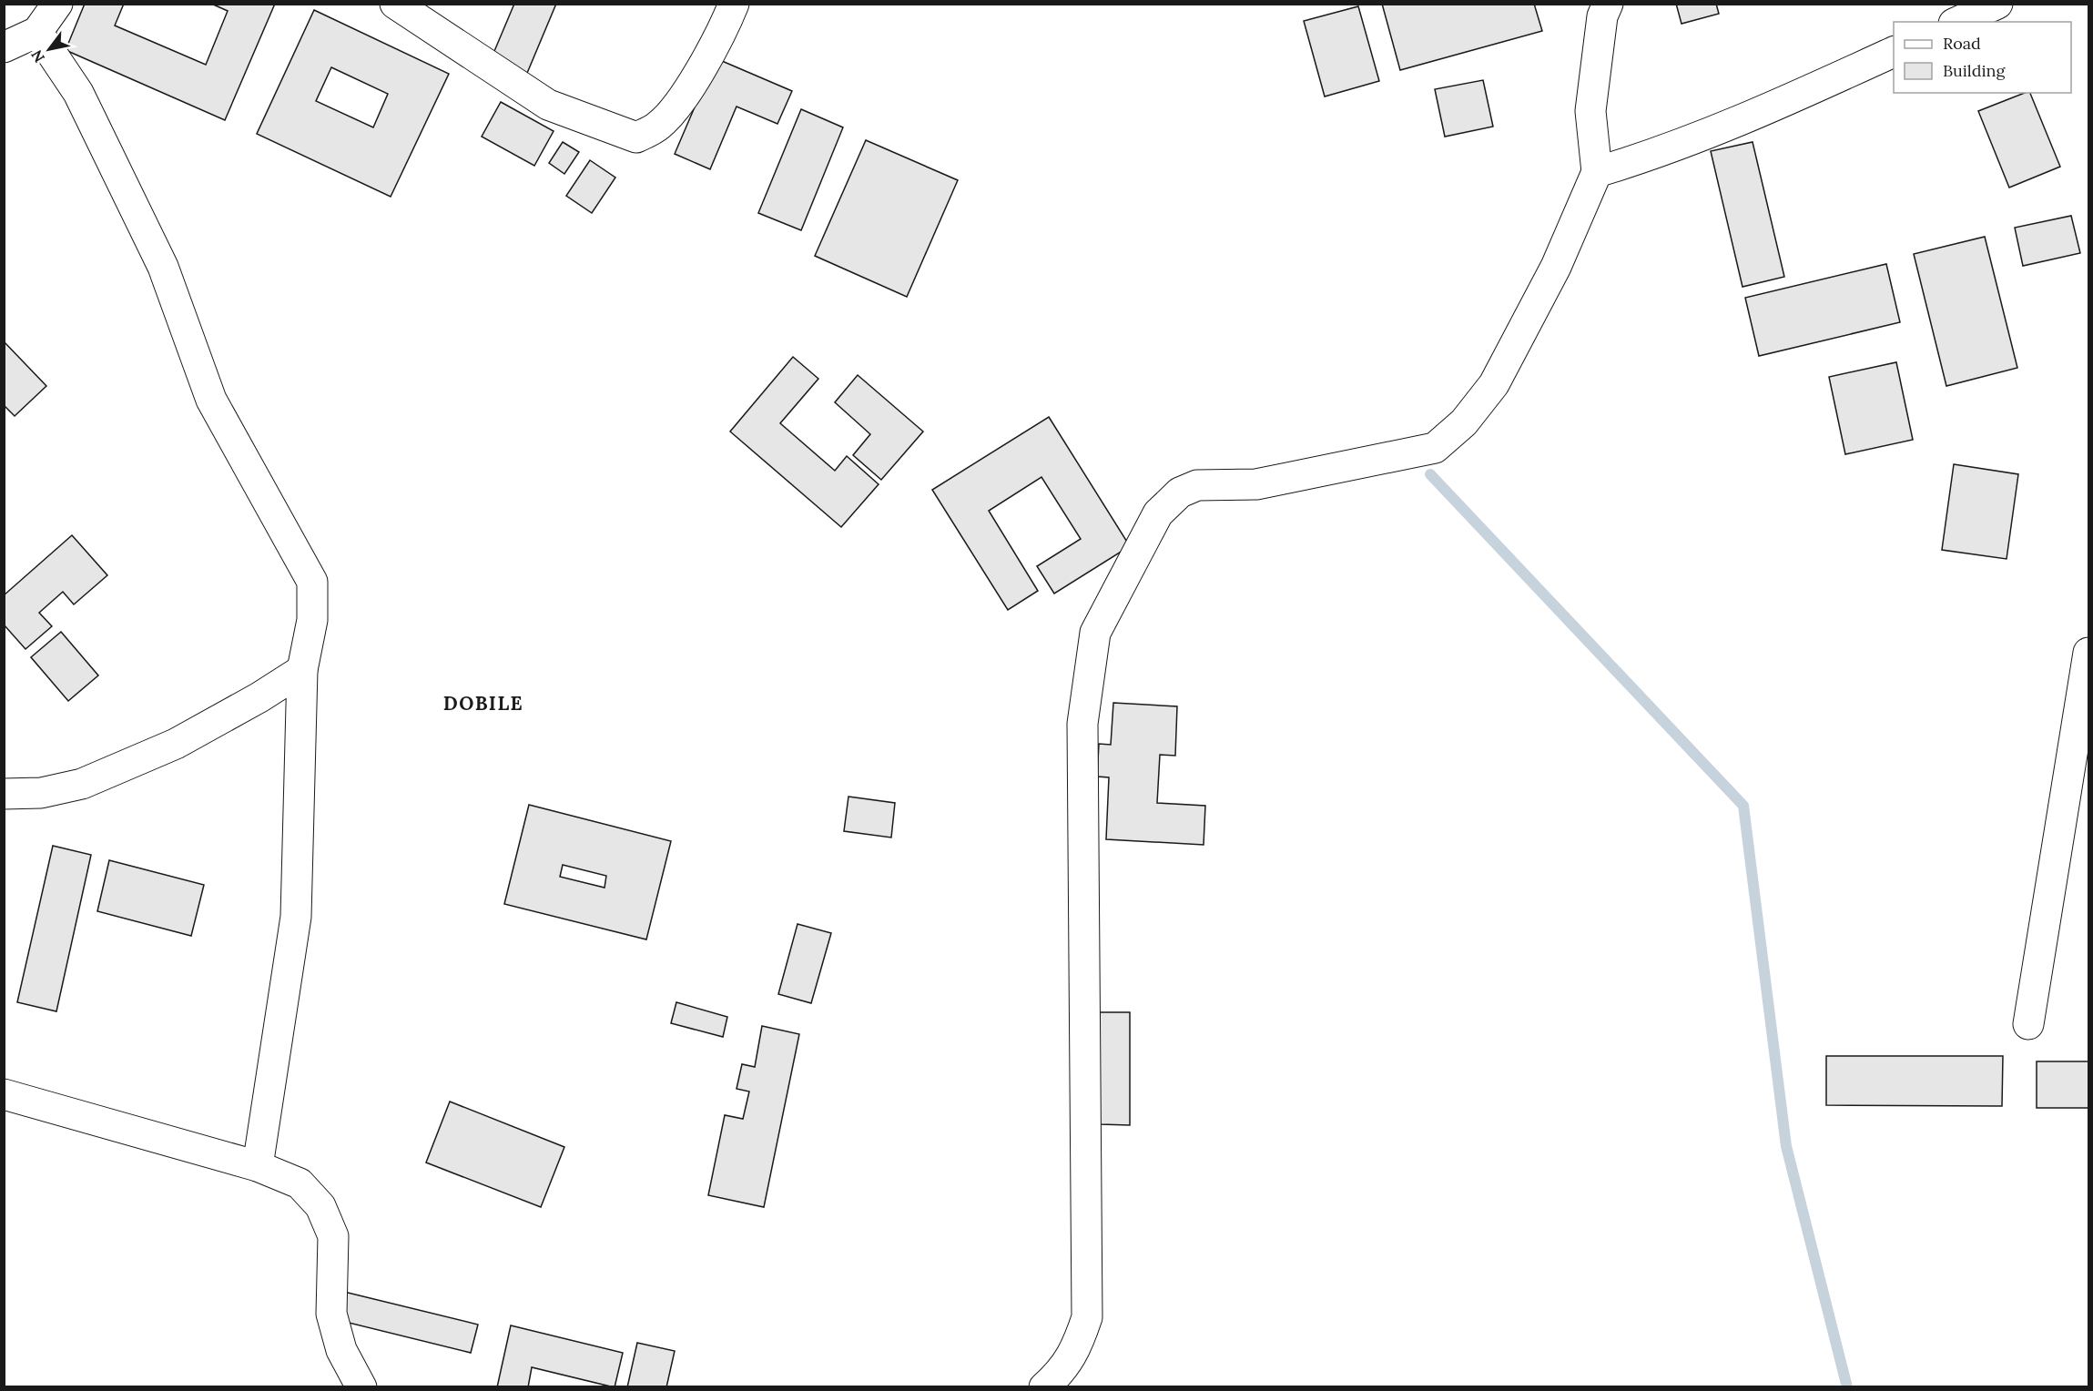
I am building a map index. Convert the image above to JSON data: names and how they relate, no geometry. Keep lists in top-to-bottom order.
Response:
{
  "districts": ["DOBILE"],
  "legend": ["Road", "Building"],
  "north": "bottom left"
}
